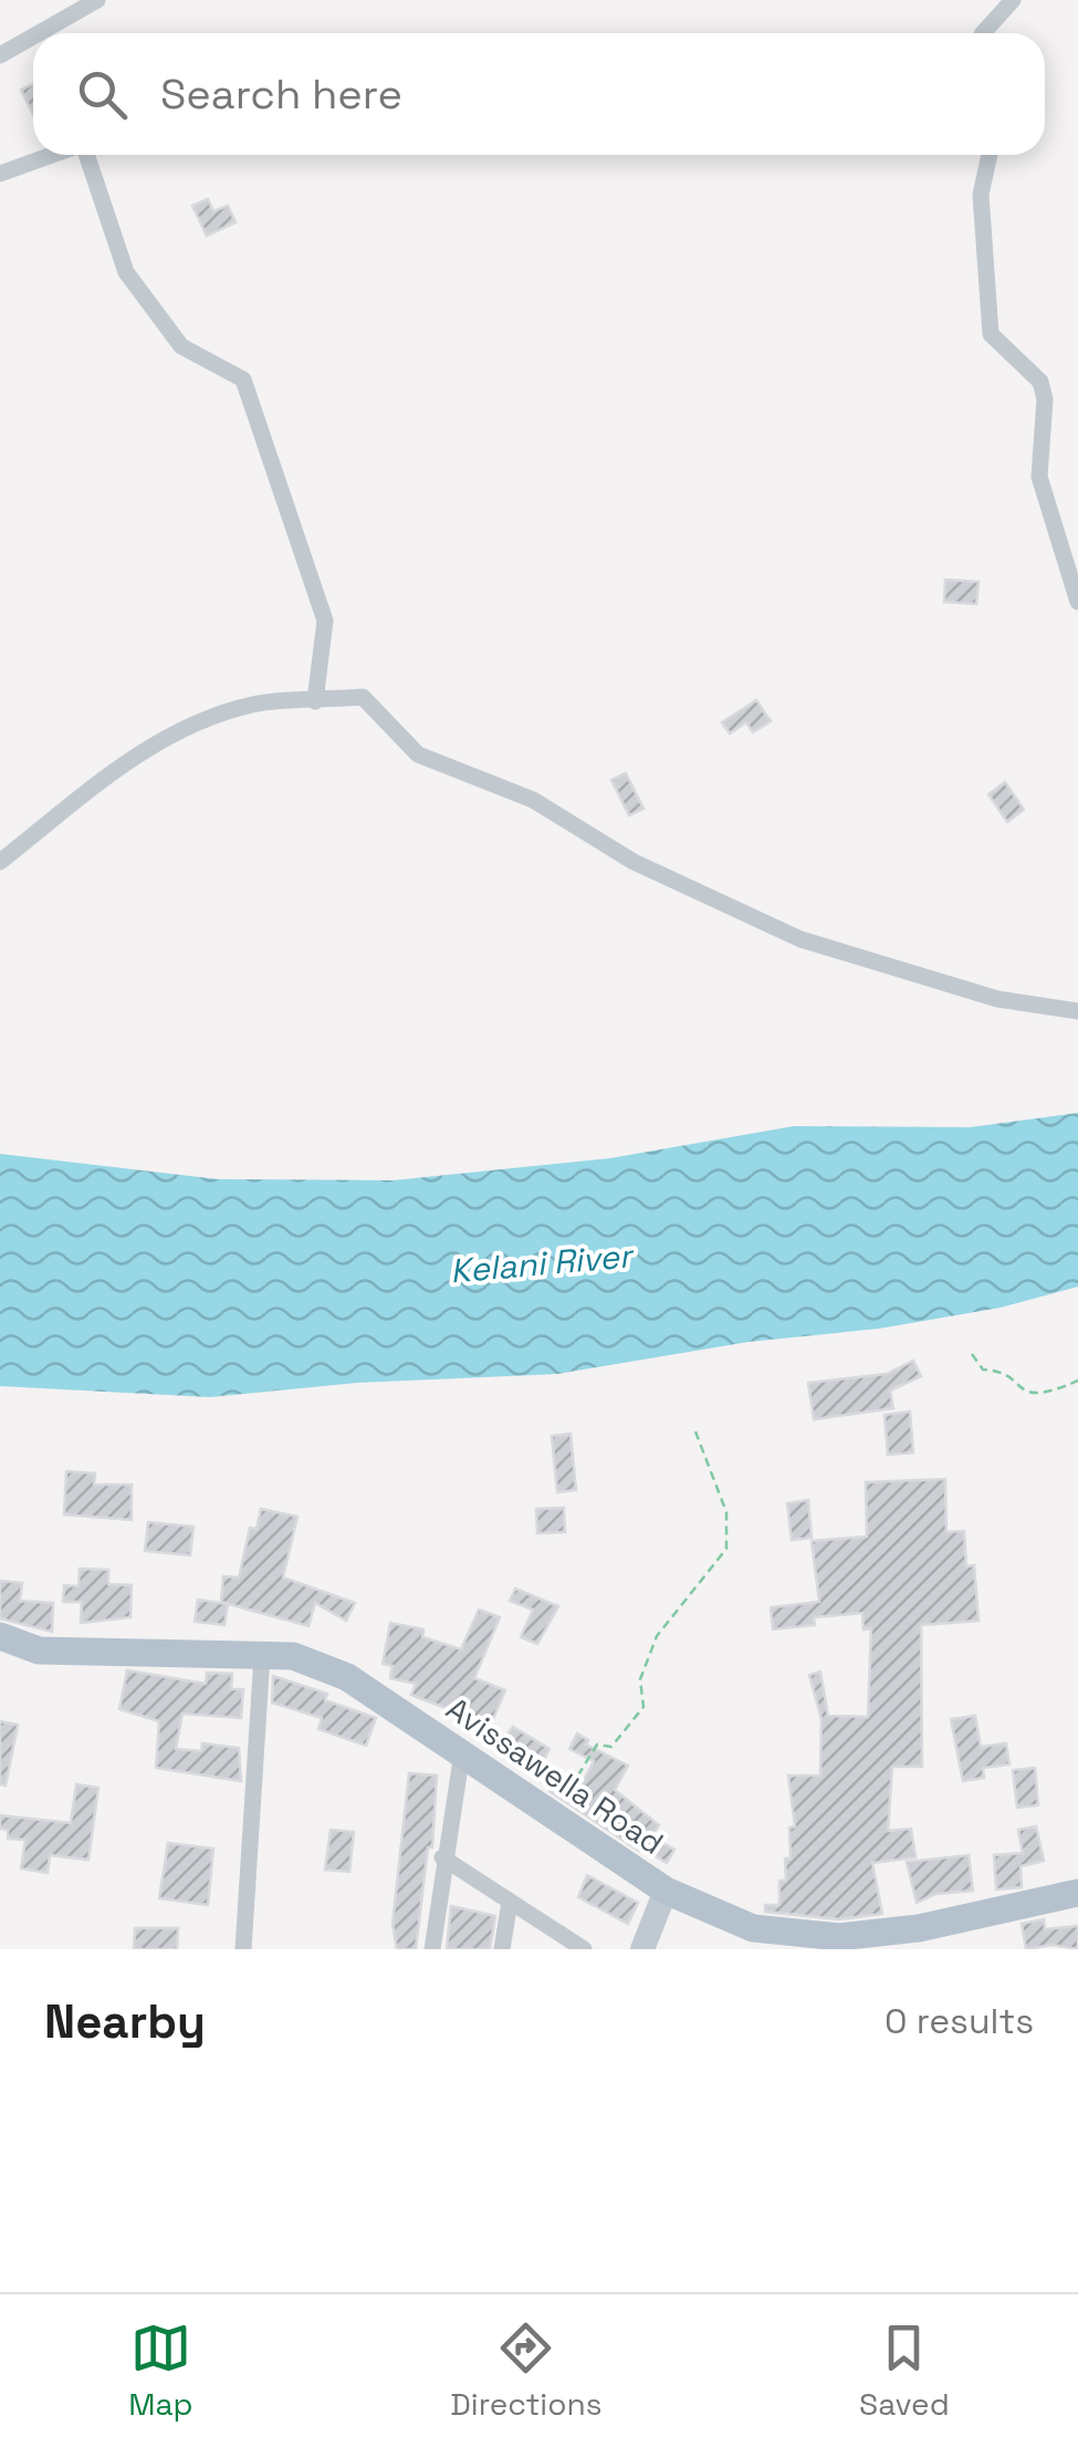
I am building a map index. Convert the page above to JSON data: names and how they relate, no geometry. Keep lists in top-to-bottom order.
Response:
{
  "streets": {
    "main road": ["Avissawella Road"]
  },
  "water": ["Kelani River"],
  "page": {
    "search": "Search here",
    "heading": ["Nearby", "0 results"],
    "nav": ["Map", "Directions", "Saved"]
  }
}
